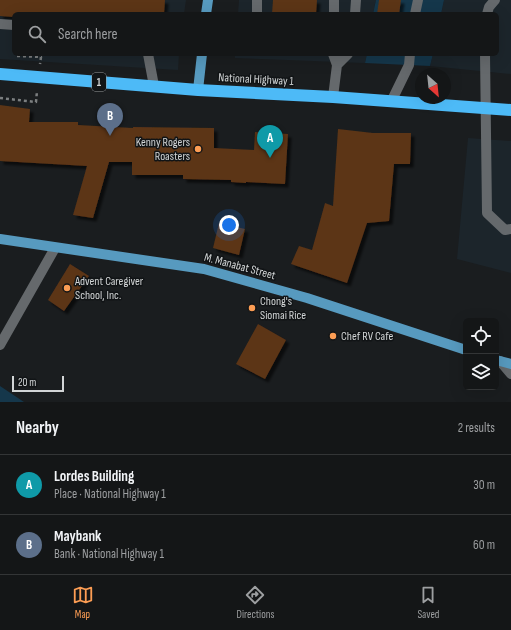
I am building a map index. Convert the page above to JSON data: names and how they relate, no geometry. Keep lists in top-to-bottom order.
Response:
{
  "streets": {
    "highway": ["National Highway 1", "1"],
    "main road": ["M. Manabat Street"]
  },
  "places": [
    "Kenny Rogers Roasters",
    "Advent Caregiver School, Inc.",
    "Chong's Siomai Rice",
    "Chef RV Cafe"
  ],
  "scale_bar": "20 m",
  "north": "bottom right",
  "page": {
    "search": "Search here",
    "pins": ["B", "A"],
    "scale": "20 m",
    "heading": ["Nearby", "2 results"],
    "list": [
      {
        "mark": "A",
        "name": "Lordes Building",
        "note": "Place · National Highway 1",
        "value": "30 m"
      },
      {
        "mark": "B",
        "name": "Maybank",
        "note": "Bank · National Highway 1",
        "value": "60 m"
      }
    ],
    "nav": ["Map", "Directions", "Saved"]
  }
}
